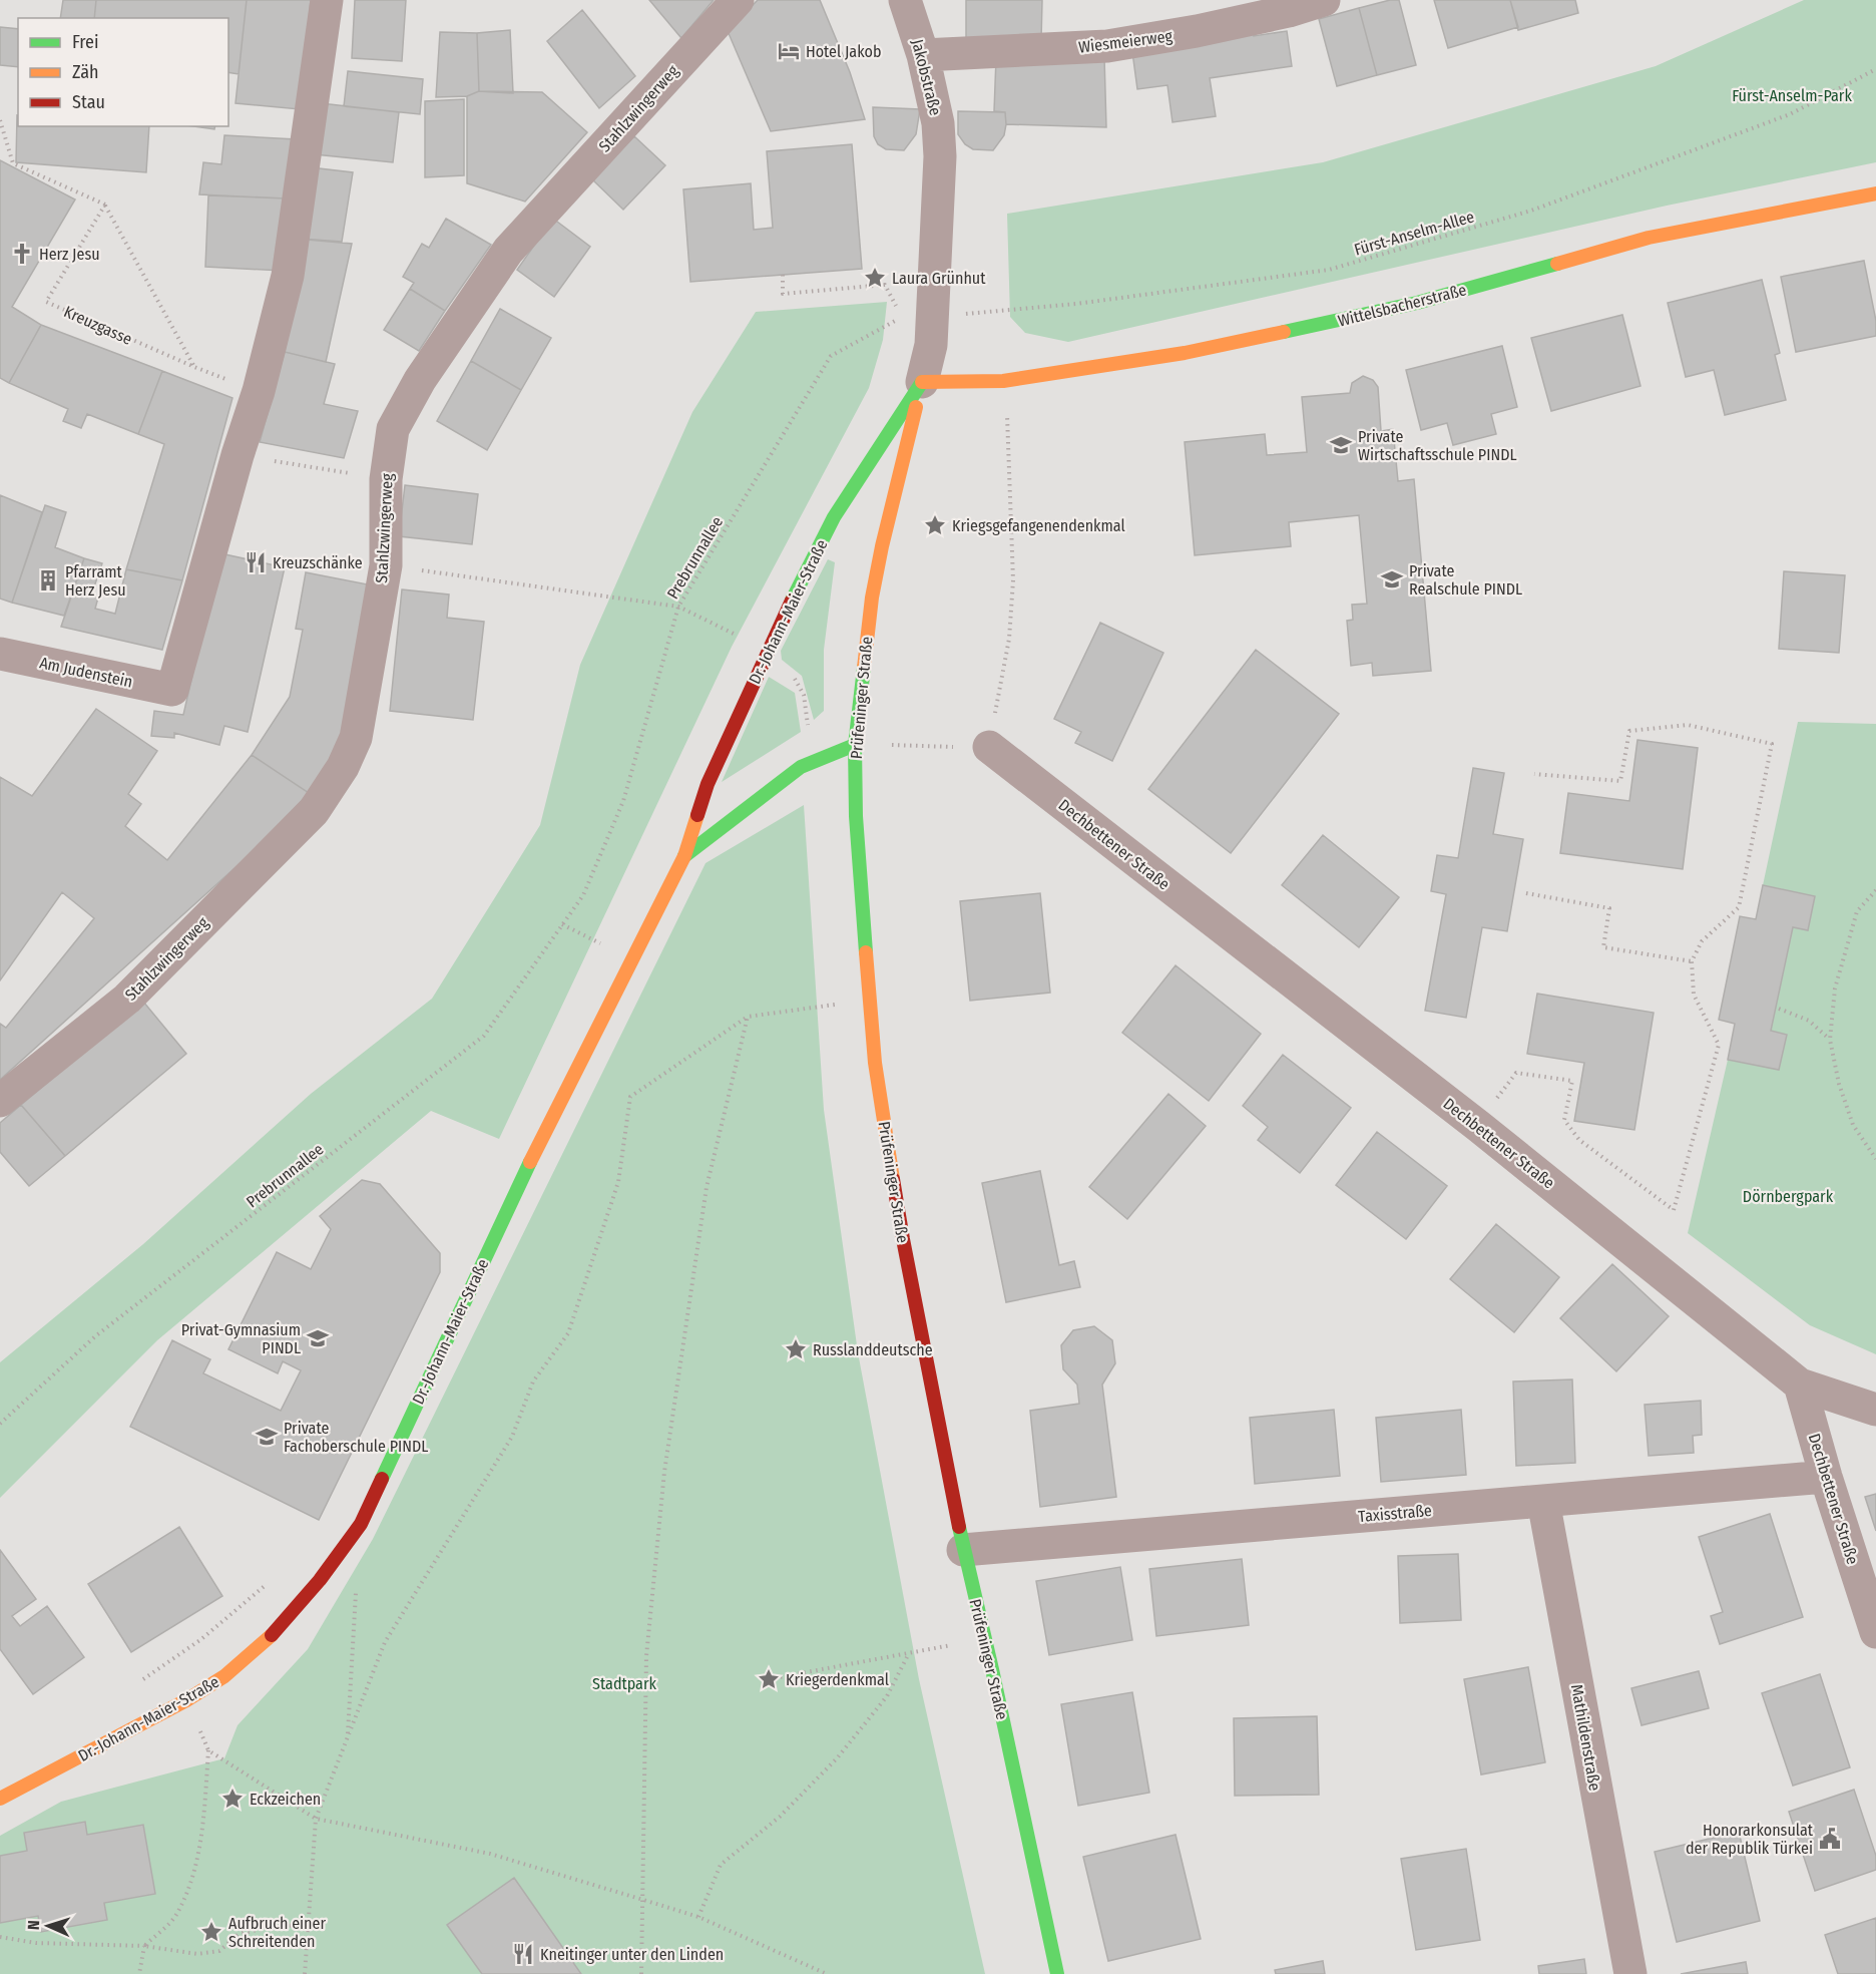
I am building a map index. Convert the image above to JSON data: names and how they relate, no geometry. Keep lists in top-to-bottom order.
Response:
{
  "streets": {
    "street": [
      "Wiesmeierweg",
      "Jakobstraße",
      "Stahlzwingerweg",
      "Wittelsbacherstraße",
      "Dr.-Johann-Maier-Straße",
      "Am Judenstein",
      "Prüfeninger Straße",
      "Dechbettener Straße",
      "Taxisstraße",
      "Mathildenstraße"
    ],
    "path": ["Fürst-Anselm-Allee", "Kreuzgasse", "Prebrunnallee"]
  },
  "crossings": [
    ["Wiesmeierweg", "Jakobstraße"],
    ["Jakobstraße", "Fürst-Anselm-Allee"],
    ["Jakobstraße", "Wittelsbacherstraße"],
    ["Jakobstraße", "Prebrunnallee"],
    ["Jakobstraße", "Dr.-Johann-Maier-Straße"],
    ["Jakobstraße", "Prüfeninger Straße"],
    ["Fürst-Anselm-Allee", "Prebrunnallee"],
    ["Wittelsbacherstraße", "Dr.-Johann-Maier-Straße"],
    ["Wittelsbacherstraße", "Prüfeninger Straße"],
    ["Dr.-Johann-Maier-Straße", "Prüfeninger Straße"],
    ["Prüfeninger Straße", "Taxisstraße"],
    ["Dechbettener Straße", "Taxisstraße"],
    ["Taxisstraße", "Mathildenstraße"]
  ],
  "parks": ["Fürst-Anselm-Park", "Dörnbergpark", "Stadtpark"],
  "places": {
    "hotel": ["Hotel Jakob"],
    "church": ["Herz Jesu"],
    "place": [
      "Laura Grünhut",
      "Kriegsgefangenendenkmal",
      "Russlanddeutsche",
      "Kriegerdenkmal",
      "Eckzeichen",
      "Aufbruch einer Schreitenden"
    ],
    "school or university": [
      "Private Wirtschaftsschule PINDL",
      "Private Realschule PINDL",
      "Privat-Gymnasium PINDL",
      "Private Fachoberschule PINDL"
    ],
    "restaurant": ["Kreuzschänke", "Kneitinger unter den Linden"],
    "building": ["Pfarramt Herz Jesu"],
    "public building": ["Honorarkonsulat der Republik Türkei"]
  },
  "legend": ["Frei", "Zäh", "Stau"],
  "north": "left"
}
